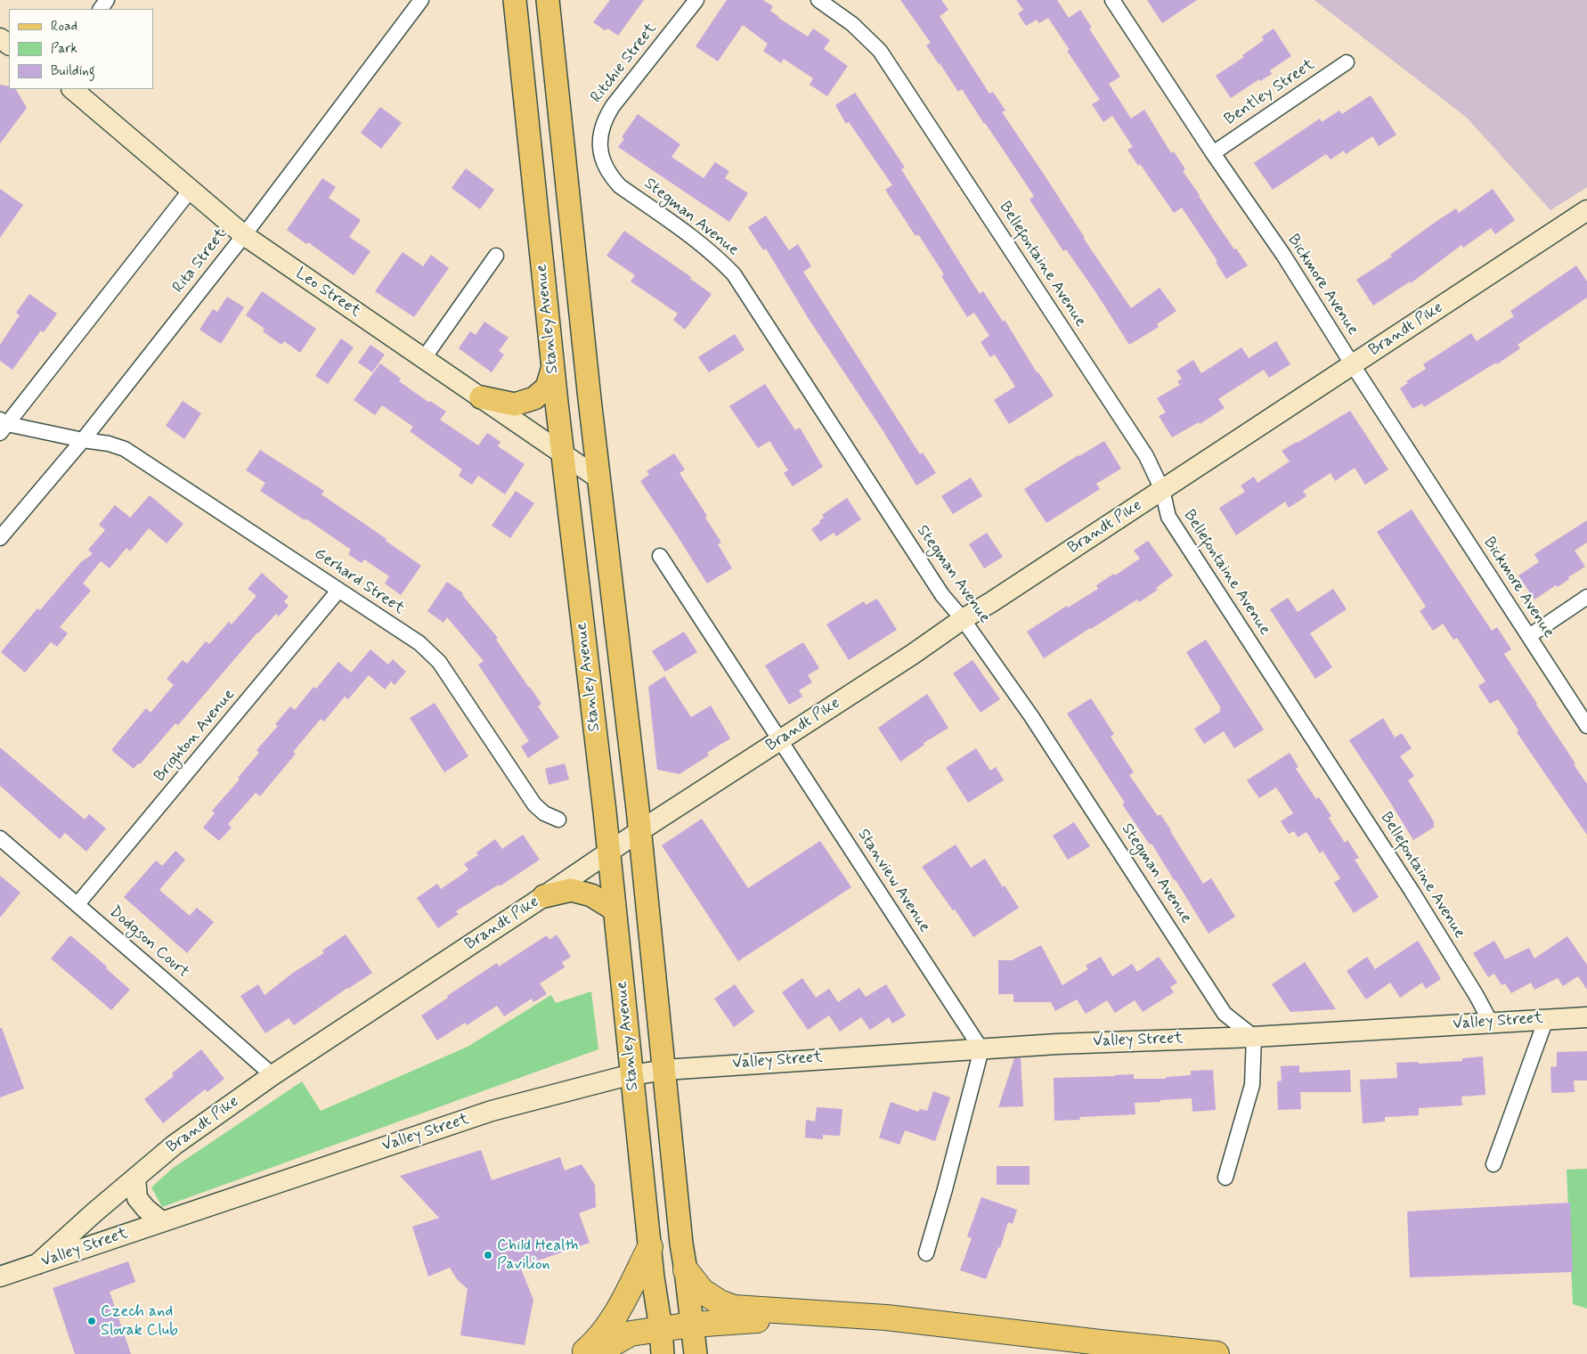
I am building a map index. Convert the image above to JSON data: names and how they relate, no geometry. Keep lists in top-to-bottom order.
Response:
{
  "streets": {
    "main road": ["Stanley Avenue"],
    "street": [
      "Ritchie Street",
      "Bentley Street",
      "Stegman Avenue",
      "Rita Street",
      "Bellefontaine Avenue",
      "Bickmore Avenue",
      "Leo Street",
      "Brandt Pike",
      "Gerhard Street",
      "Brighton Avenue",
      "Stanview Avenue",
      "Dodgson Court",
      "Valley Street"
    ]
  },
  "crossings": [
    ["Ritchie Street", "Stegman Avenue"],
    ["Bentley Street", "Bickmore Avenue"],
    ["Stegman Avenue", "Brandt Pike"],
    ["Stegman Avenue", "Valley Street"],
    ["Rita Street", "Leo Street"],
    ["Rita Street", "Gerhard Street"],
    ["Bellefontaine Avenue", "Brandt Pike"],
    ["Bellefontaine Avenue", "Valley Street"],
    ["Bickmore Avenue", "Brandt Pike"],
    ["Leo Street", "Stanley Avenue"],
    ["Stanley Avenue", "Brandt Pike"],
    ["Stanley Avenue", "Valley Street"],
    ["Brandt Pike", "Stanview Avenue"],
    ["Brandt Pike", "Dodgson Court"],
    ["Brandt Pike", "Valley Street"],
    ["Gerhard Street", "Brighton Avenue"],
    ["Brighton Avenue", "Dodgson Court"],
    ["Stanview Avenue", "Valley Street"]
  ],
  "places": ["Child Health Pavilion", "Czech and Slovak Club"],
  "legend": ["Road", "Park", "Building"]
}
